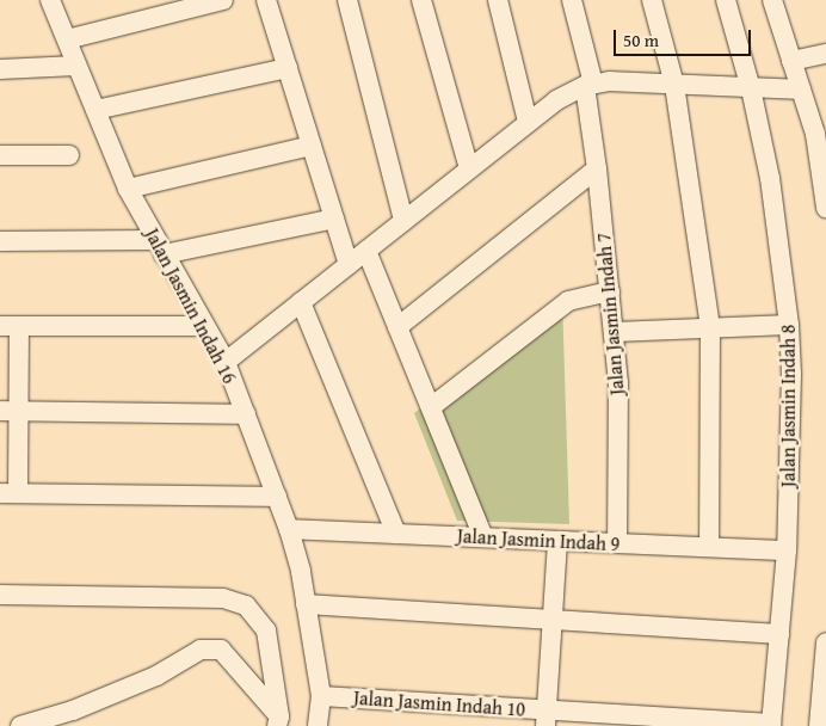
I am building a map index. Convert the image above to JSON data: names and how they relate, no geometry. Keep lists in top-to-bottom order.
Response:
{
  "streets": {
    "street": [
      "Jalan Jasmin Indah 16",
      "Jalan Jasmin Indah 7",
      "Jalan Jasmin Indah 8",
      "Jalan Jasmin Indah 9",
      "Jalan Jasmin Indah 10"
    ]
  },
  "crossings": [
    ["Jalan Jasmin Indah 16", "Jalan Jasmin Indah 9"],
    ["Jalan Jasmin Indah 16", "Jalan Jasmin Indah 10"],
    ["Jalan Jasmin Indah 7", "Jalan Jasmin Indah 9"],
    ["Jalan Jasmin Indah 8", "Jalan Jasmin Indah 9"],
    ["Jalan Jasmin Indah 8", "Jalan Jasmin Indah 10"]
  ],
  "scale_bar": "50 m"
}
